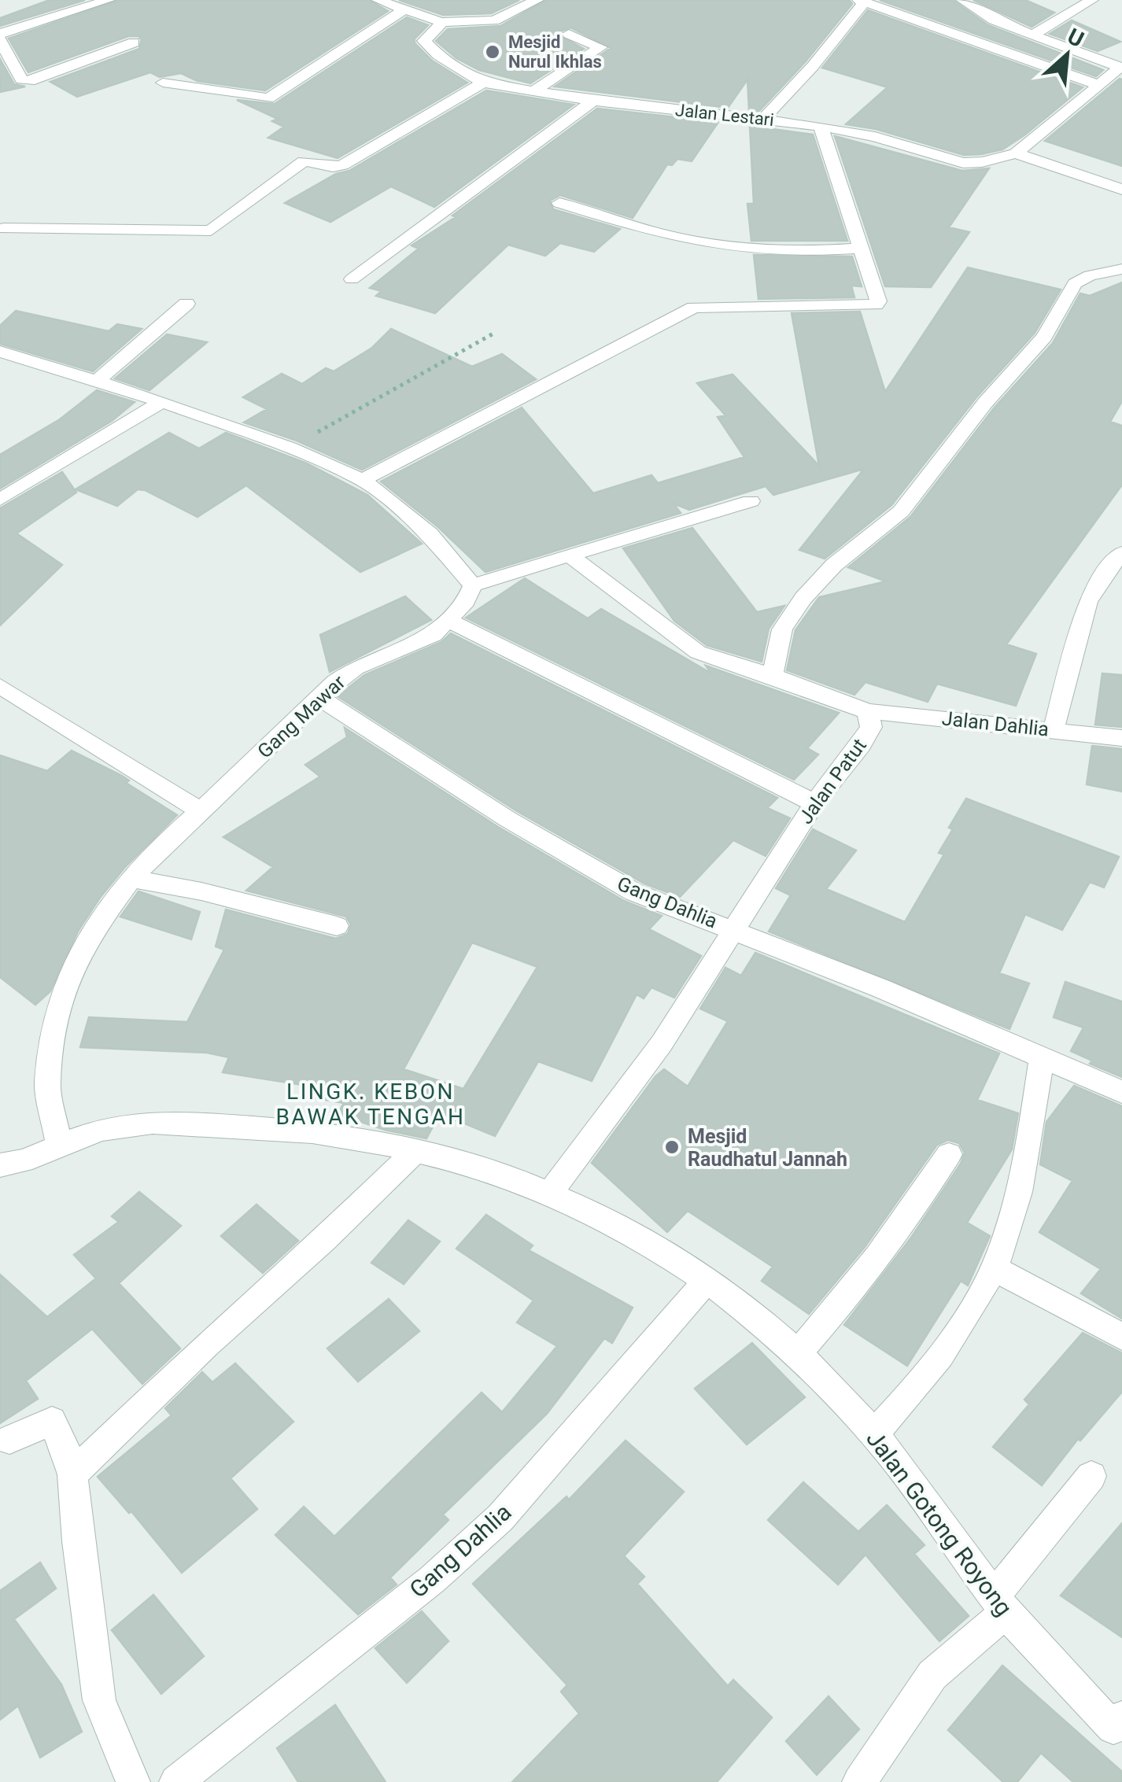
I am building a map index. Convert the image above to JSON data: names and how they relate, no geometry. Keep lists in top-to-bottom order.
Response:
{
  "streets": {
    "street": [
      "Jalan Lestari",
      "Gang Mawar",
      "Jalan Dahlia",
      "Jalan Patut",
      "Gang Dahlia",
      "Jalan Gotong Royong"
    ]
  },
  "crossings": [
    ["Gang Mawar", "Gang Dahlia"],
    ["Gang Mawar", "Jalan Gotong Royong"],
    ["Jalan Dahlia", "Jalan Patut"],
    ["Jalan Patut", "Gang Dahlia"],
    ["Jalan Patut", "Jalan Gotong Royong"],
    ["Gang Dahlia", "Jalan Gotong Royong"]
  ],
  "districts": ["LINGK. KEBON BAWAK TENGAH"],
  "places": ["Mesjid Nurul Ikhlas", "Mesjid Raudhatul Jannah"],
  "north": "top right"
}
